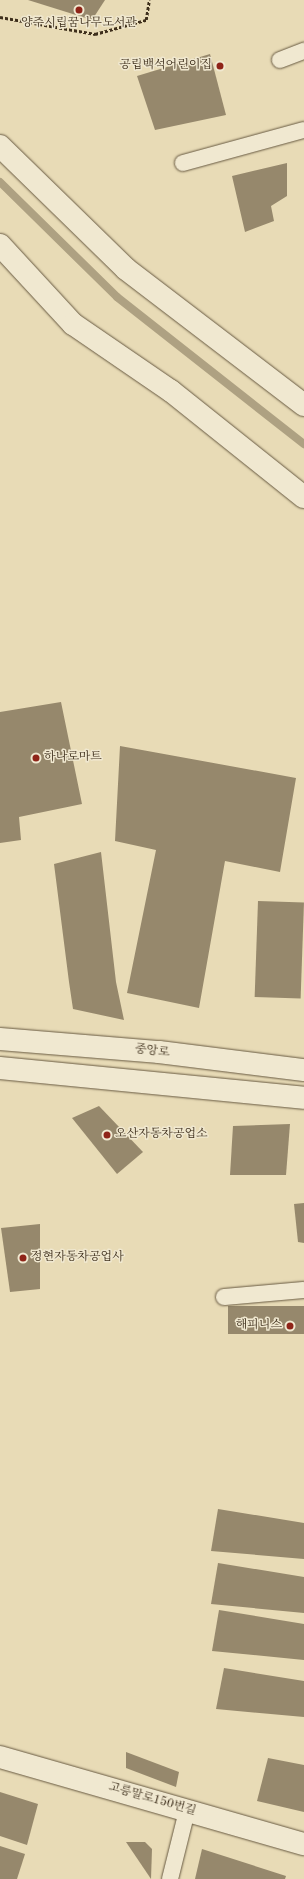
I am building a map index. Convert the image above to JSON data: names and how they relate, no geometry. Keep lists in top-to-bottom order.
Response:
{
  "streets": {
    "street": ["중앙로", "고릉말로150번길"]
  },
  "places": [
    "양주시립꿈나무도서관",
    "공립백석어린이집",
    "하나로마트",
    "오산자동차공업소",
    "정현자동차공업사",
    "해피니스"
  ]
}
